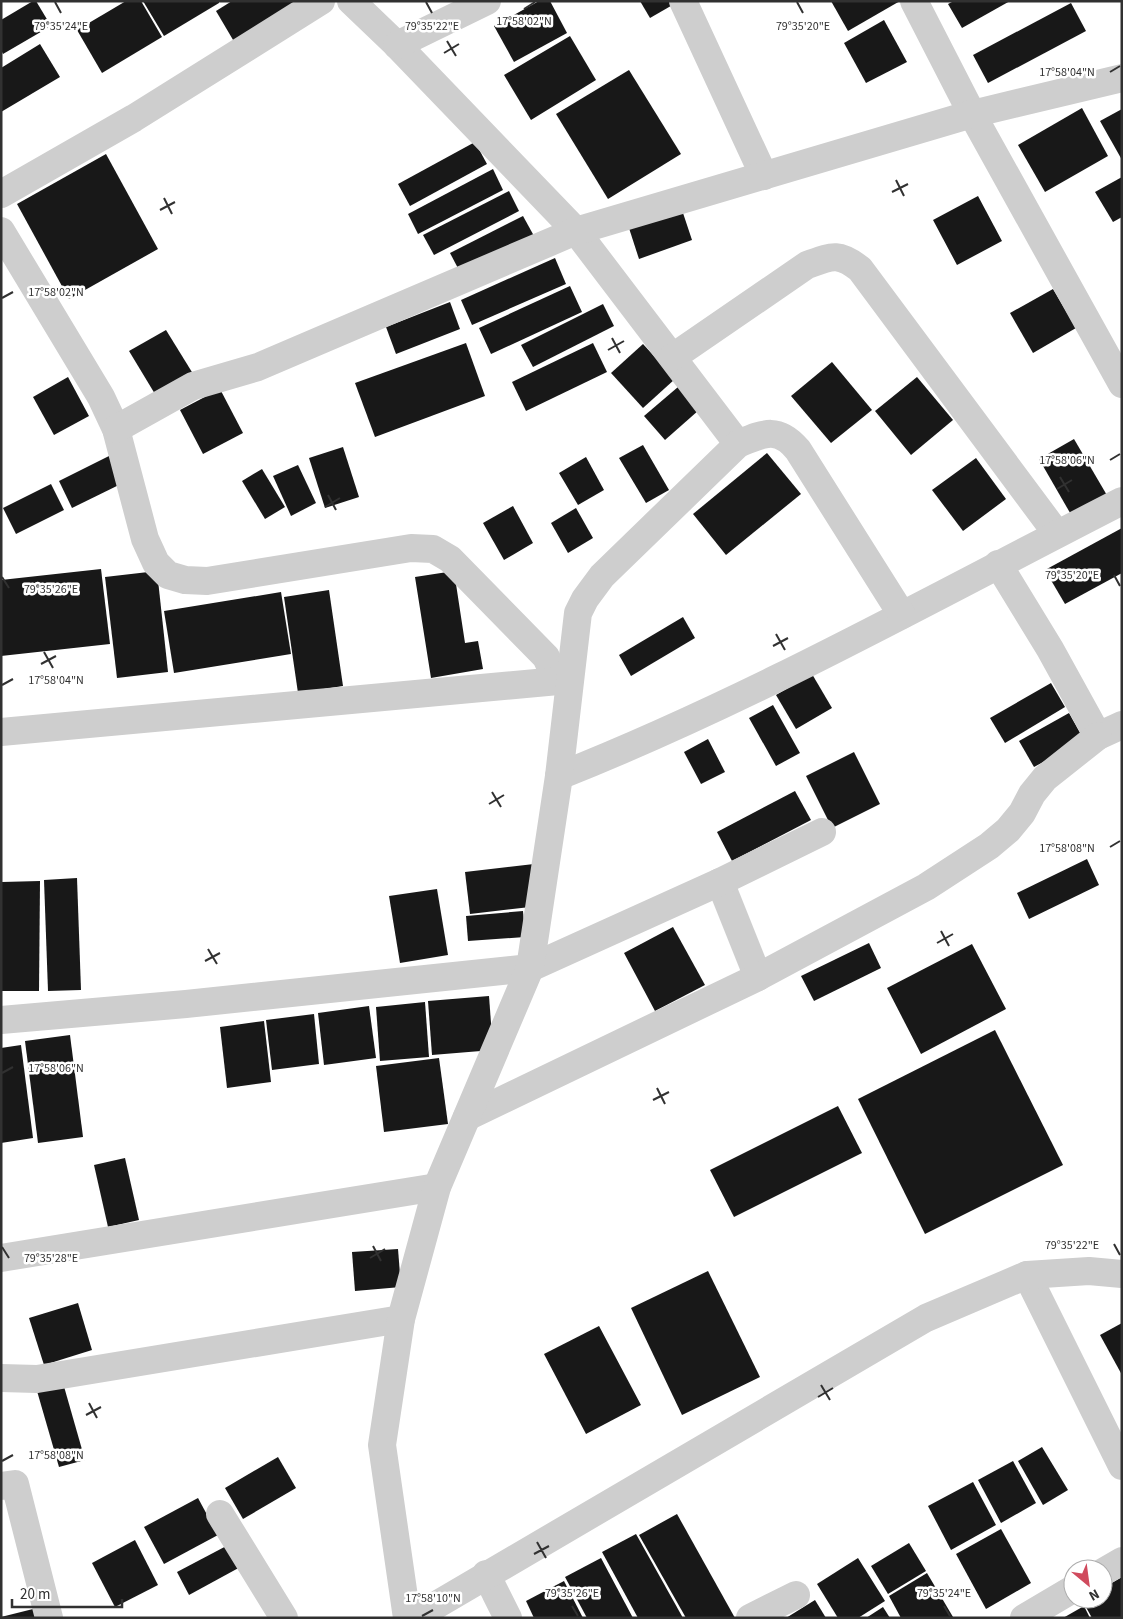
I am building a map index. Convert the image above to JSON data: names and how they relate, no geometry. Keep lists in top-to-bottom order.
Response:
{
  "scale_bar": "20 m",
  "north": "bottom right",
  "coordinates": [
    "17°58'02\"N",
    "79°35'24\"E",
    "79°35'22\"E",
    "79°35'20\"E",
    "17°58'04\"N",
    "17°58'06\"N",
    "79°35'26\"E",
    "17°58'08\"N",
    "79°35'28\"E",
    "17°58'10\"N"
  ]
}
